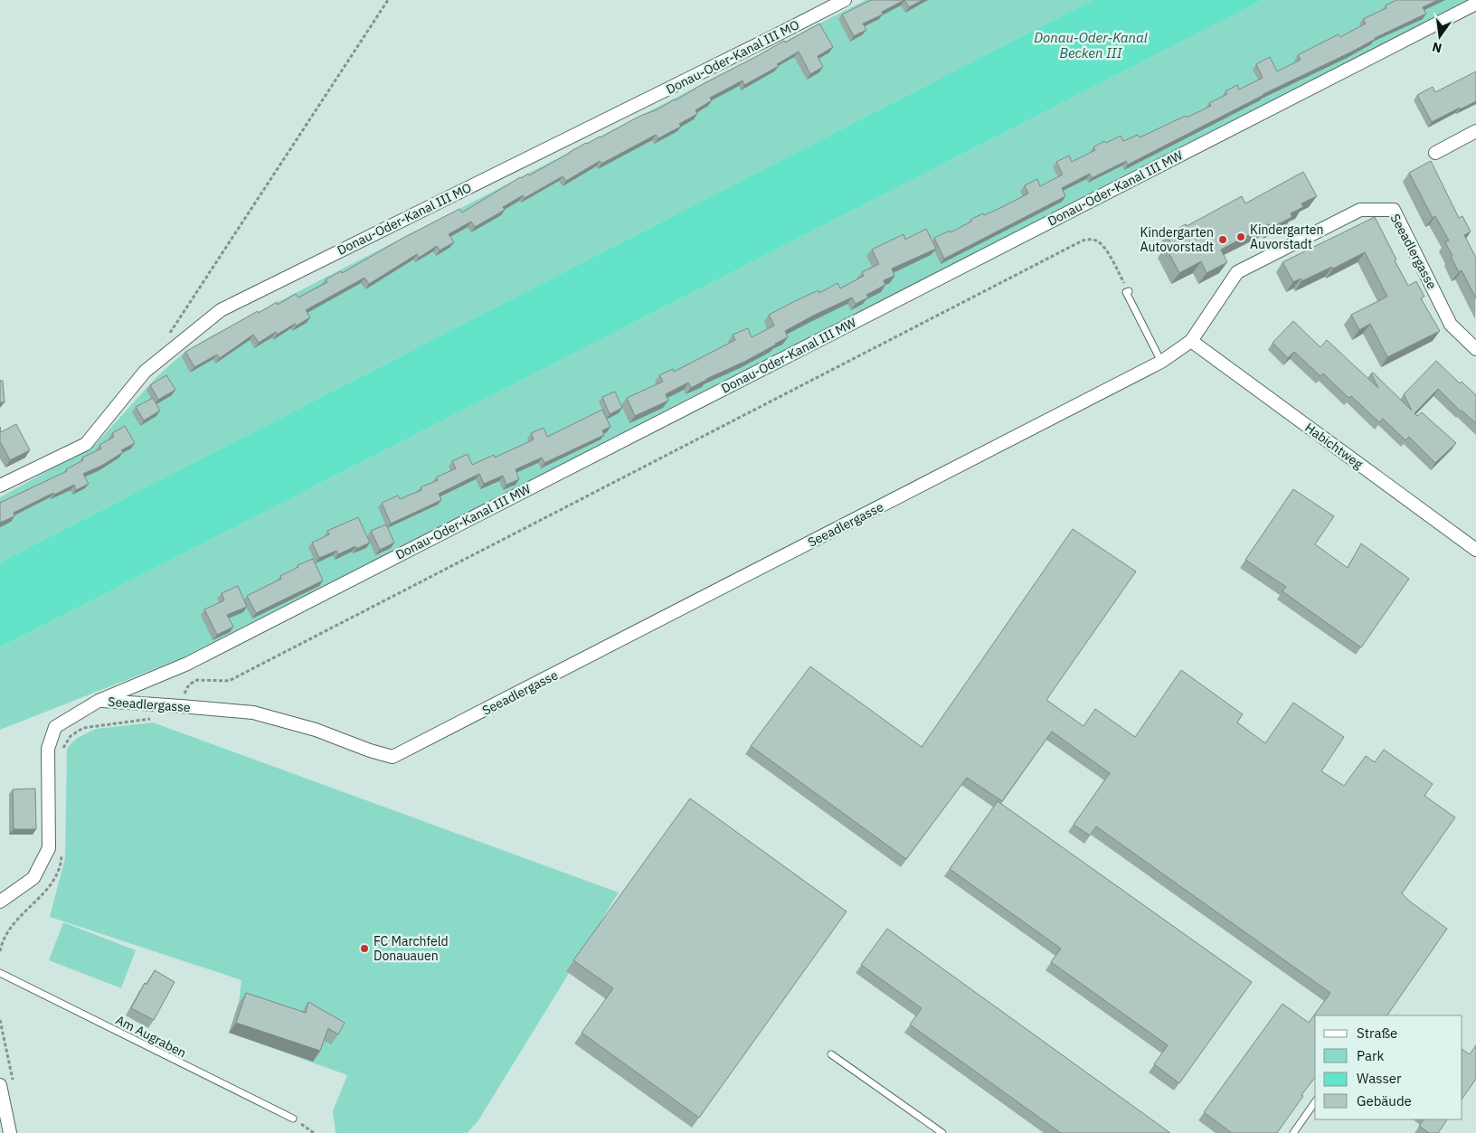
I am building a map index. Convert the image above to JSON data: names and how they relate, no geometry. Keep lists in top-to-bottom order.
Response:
{
  "streets": {
    "street": [
      "Donau-Oder-Kanal III MO",
      "Donau-Oder-Kanal III MW",
      "Seeadlergasse",
      "Habichtweg"
    ],
    "lane": ["Am Augraben"]
  },
  "crossings": [
    ["Donau-Oder-Kanal III MW", "Seeadlergasse"],
    ["Seeadlergasse", "Habichtweg"]
  ],
  "water": ["Donau-Oder-Kanal Becken III"],
  "places": ["Kindergarten Auvorstadt", "Kindergarten Autovorstadt", "FC Marchfeld Donauauen"],
  "legend": [
    "Straße",
    "Park",
    "Wasser",
    "Gebäude"
  ],
  "north": "bottom"
}
